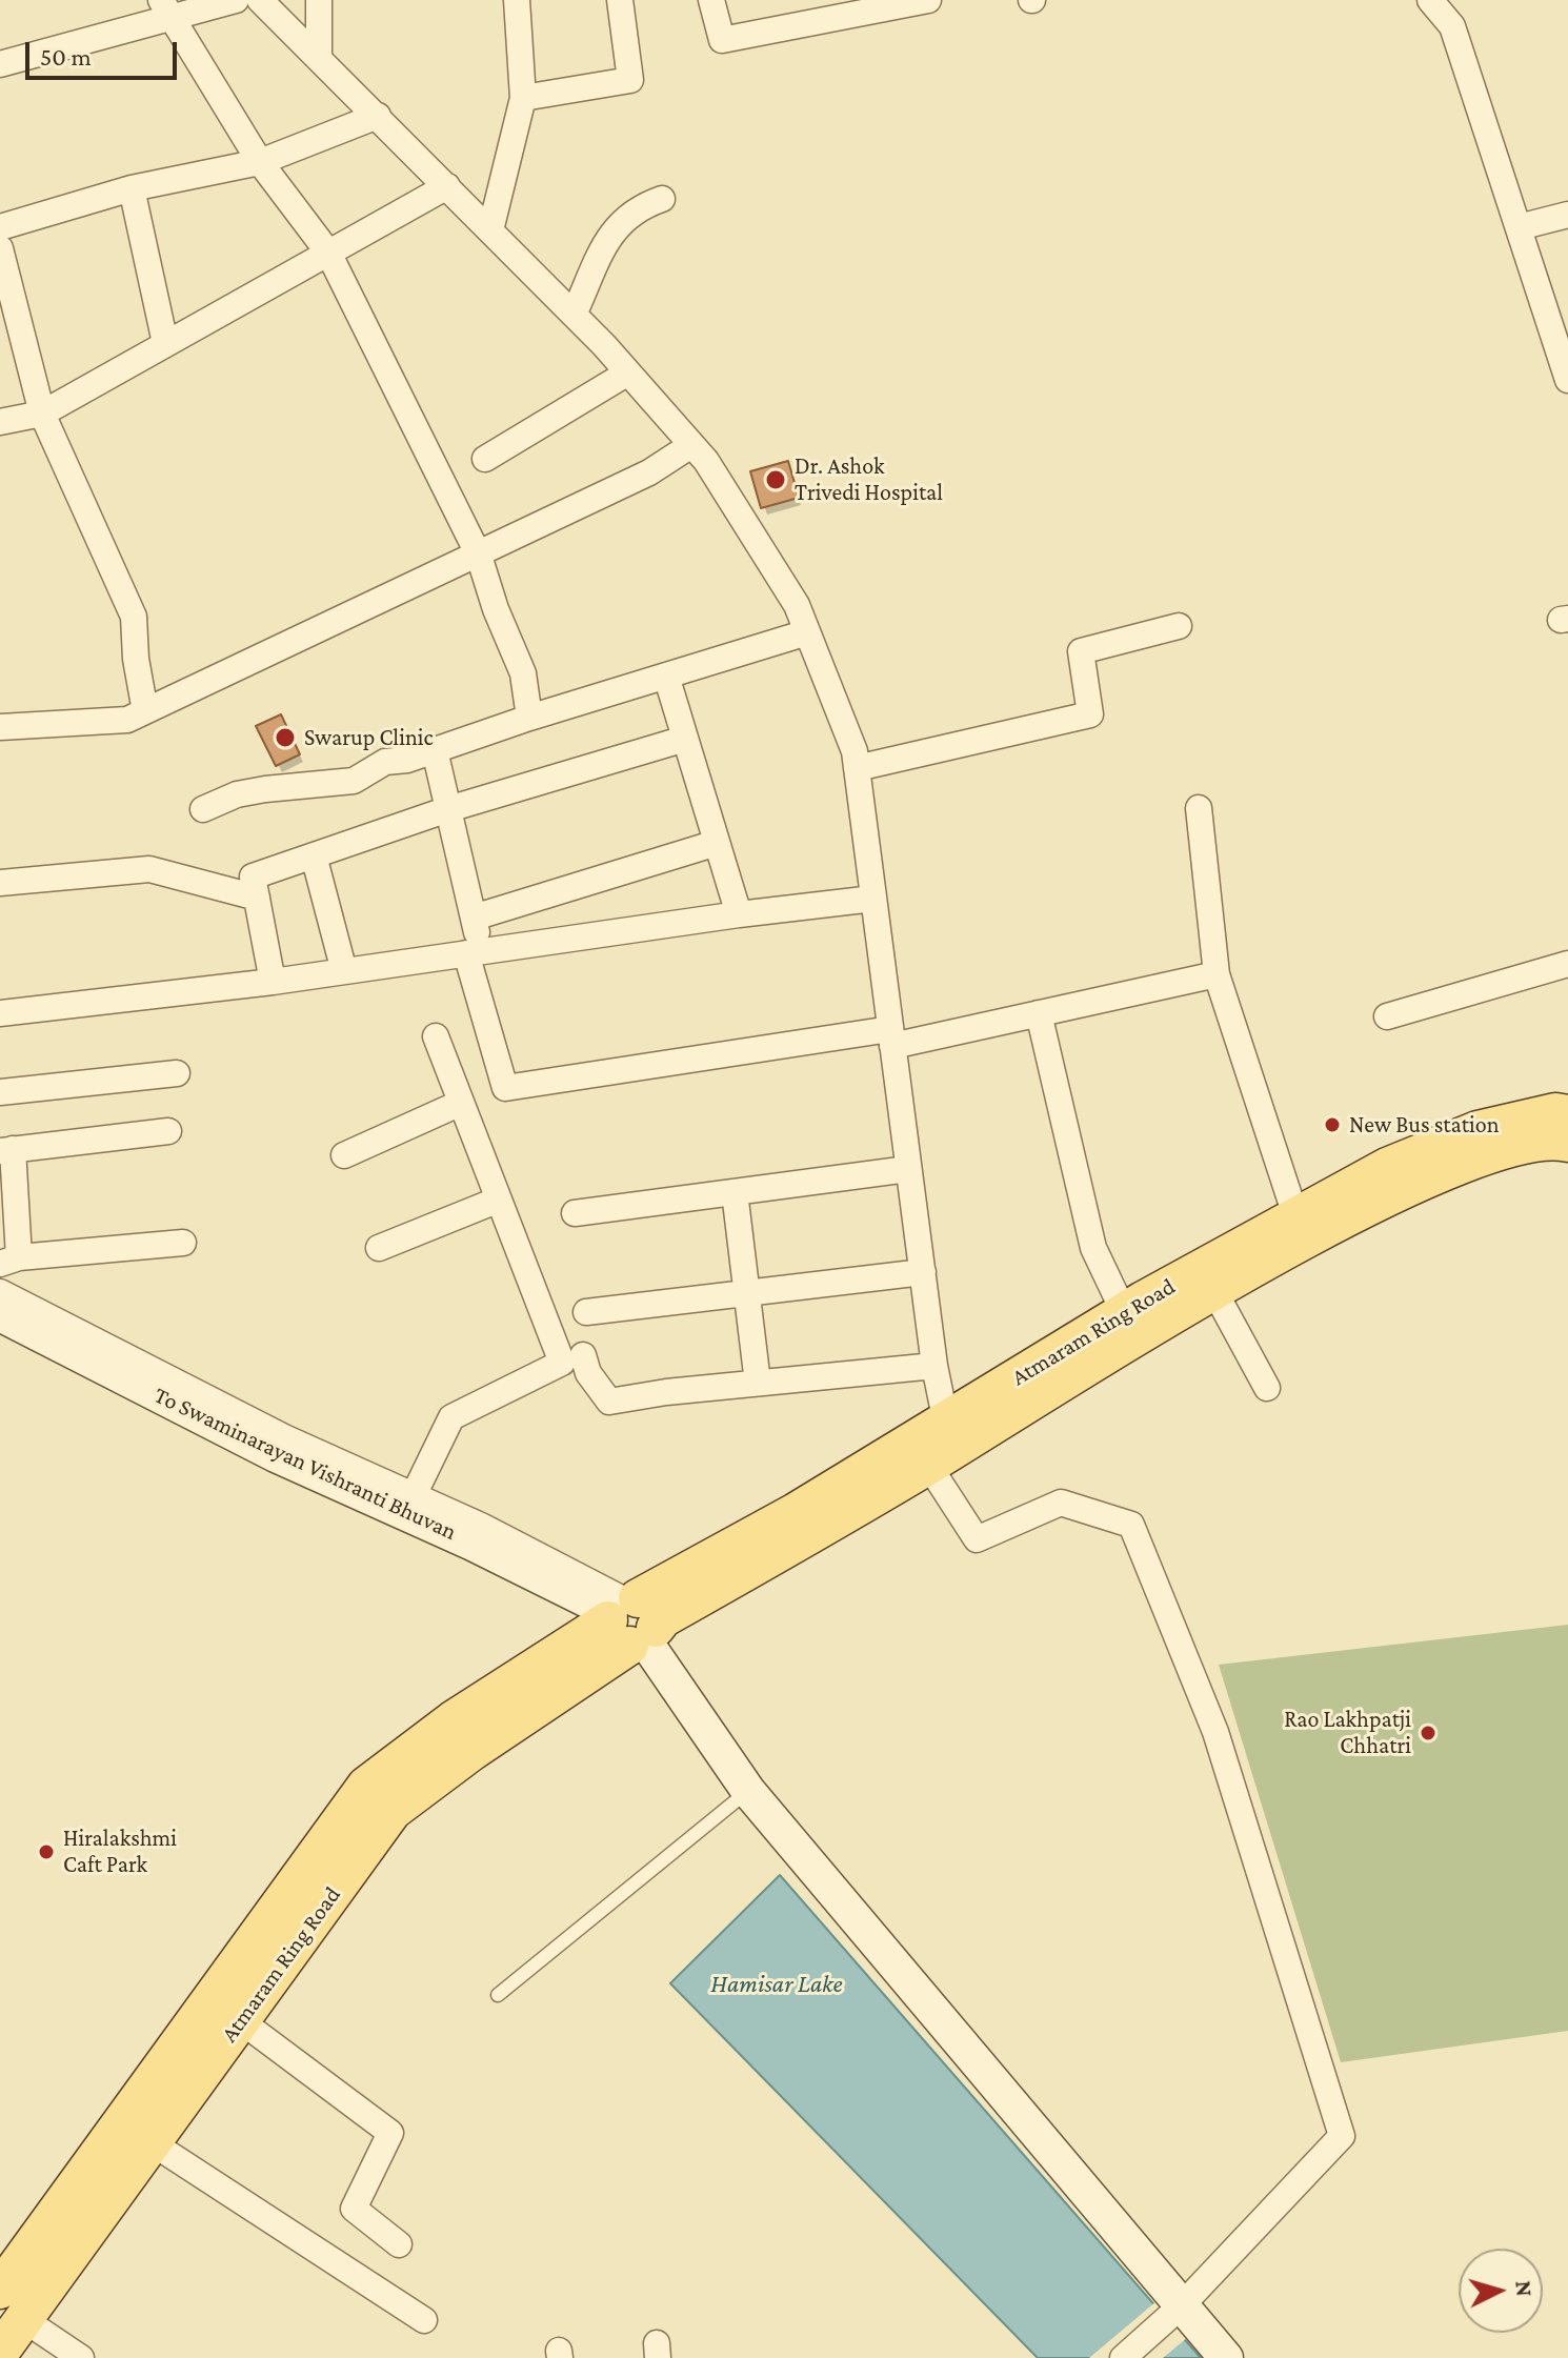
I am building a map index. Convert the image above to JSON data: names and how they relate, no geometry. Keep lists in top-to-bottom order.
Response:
{
  "streets": {
    "main road": ["Atmaram Ring Road"],
    "street": ["To Swaminarayan Vishranti Bhuvan"]
  },
  "crossings": [
    ["Atmaram Ring Road", "To Swaminarayan Vishranti Bhuvan"]
  ],
  "water": ["Hamisar Lake"],
  "places": [
    "Dr. Ashok Trivedi Hospital",
    "Swarup Clinic",
    "New Bus station",
    "Rao Lakhpatji Chhatri",
    "Hiralakshmi Caft Park"
  ],
  "scale_bar": "50 m",
  "north": "right"
}
